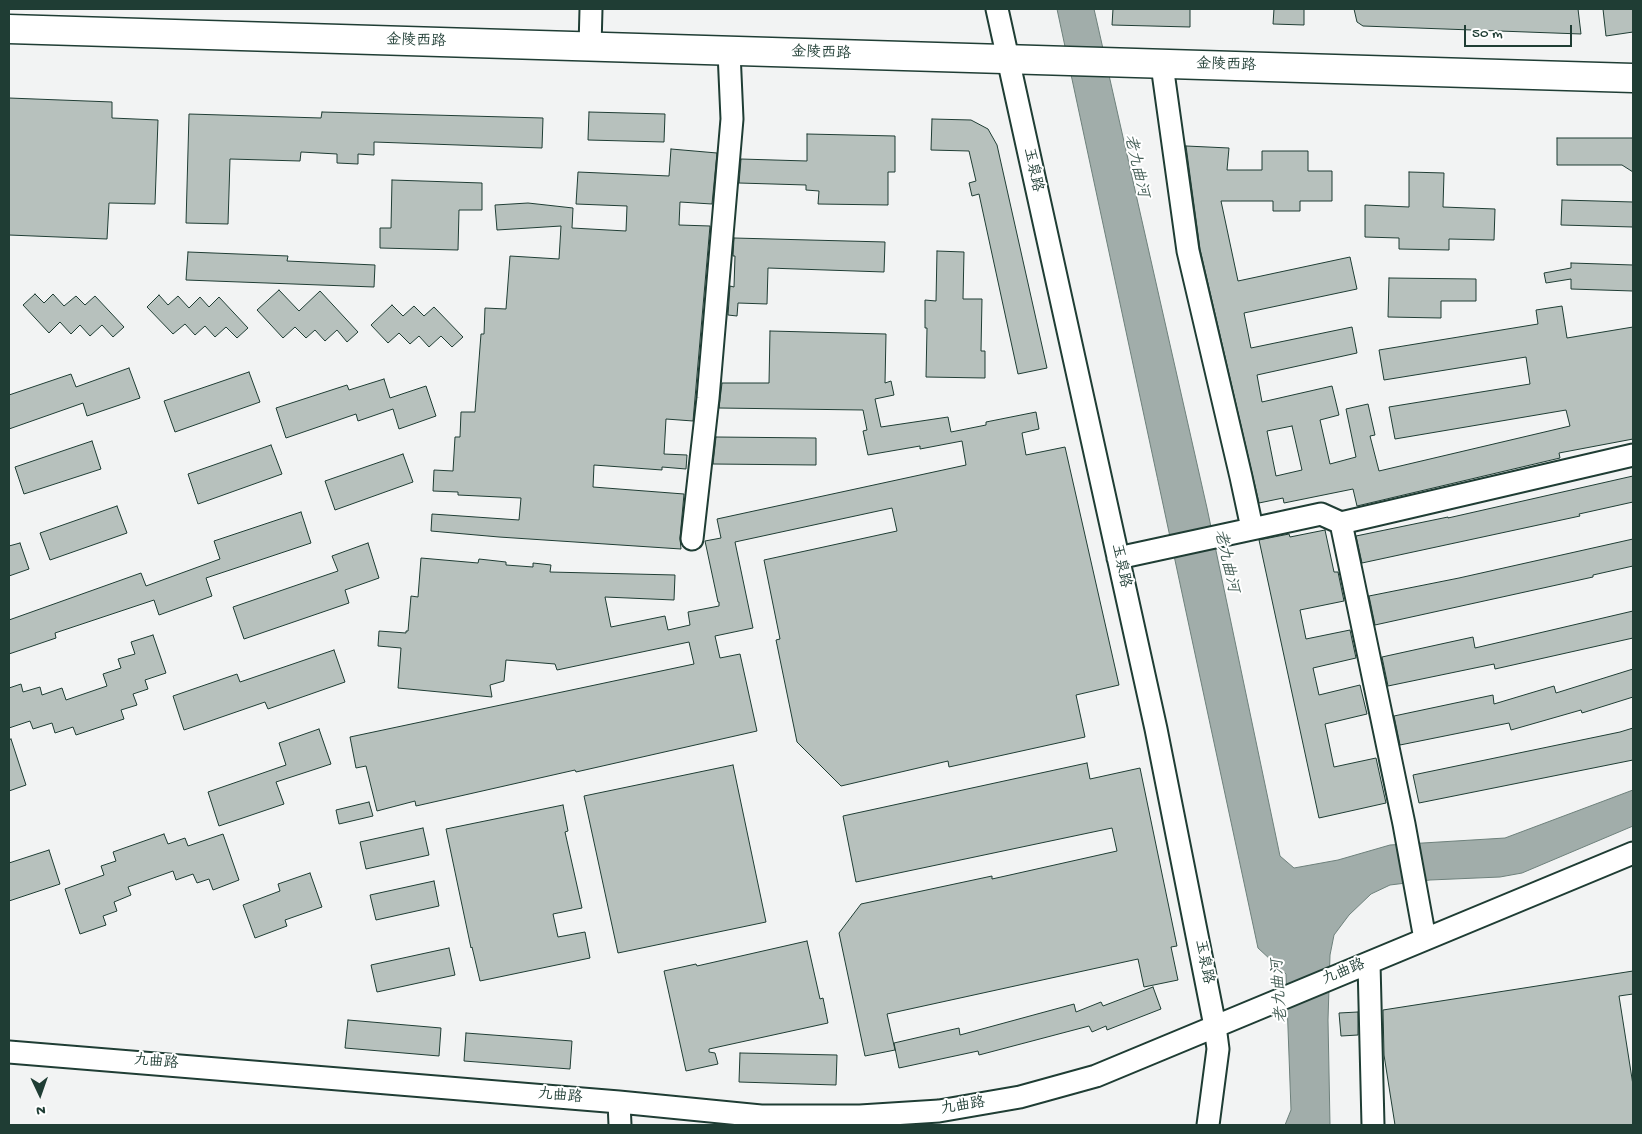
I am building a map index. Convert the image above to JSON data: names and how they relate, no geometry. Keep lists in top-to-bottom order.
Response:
{
  "streets": {
    "main road": ["金陵西路"],
    "street": ["玉泉路", "九曲路"]
  },
  "crossings": [
    ["金陵西路", "玉泉路"],
    ["玉泉路", "九曲路"]
  ],
  "water": ["老九曲河"],
  "scale_bar": "50 m",
  "north": "bottom"
}
